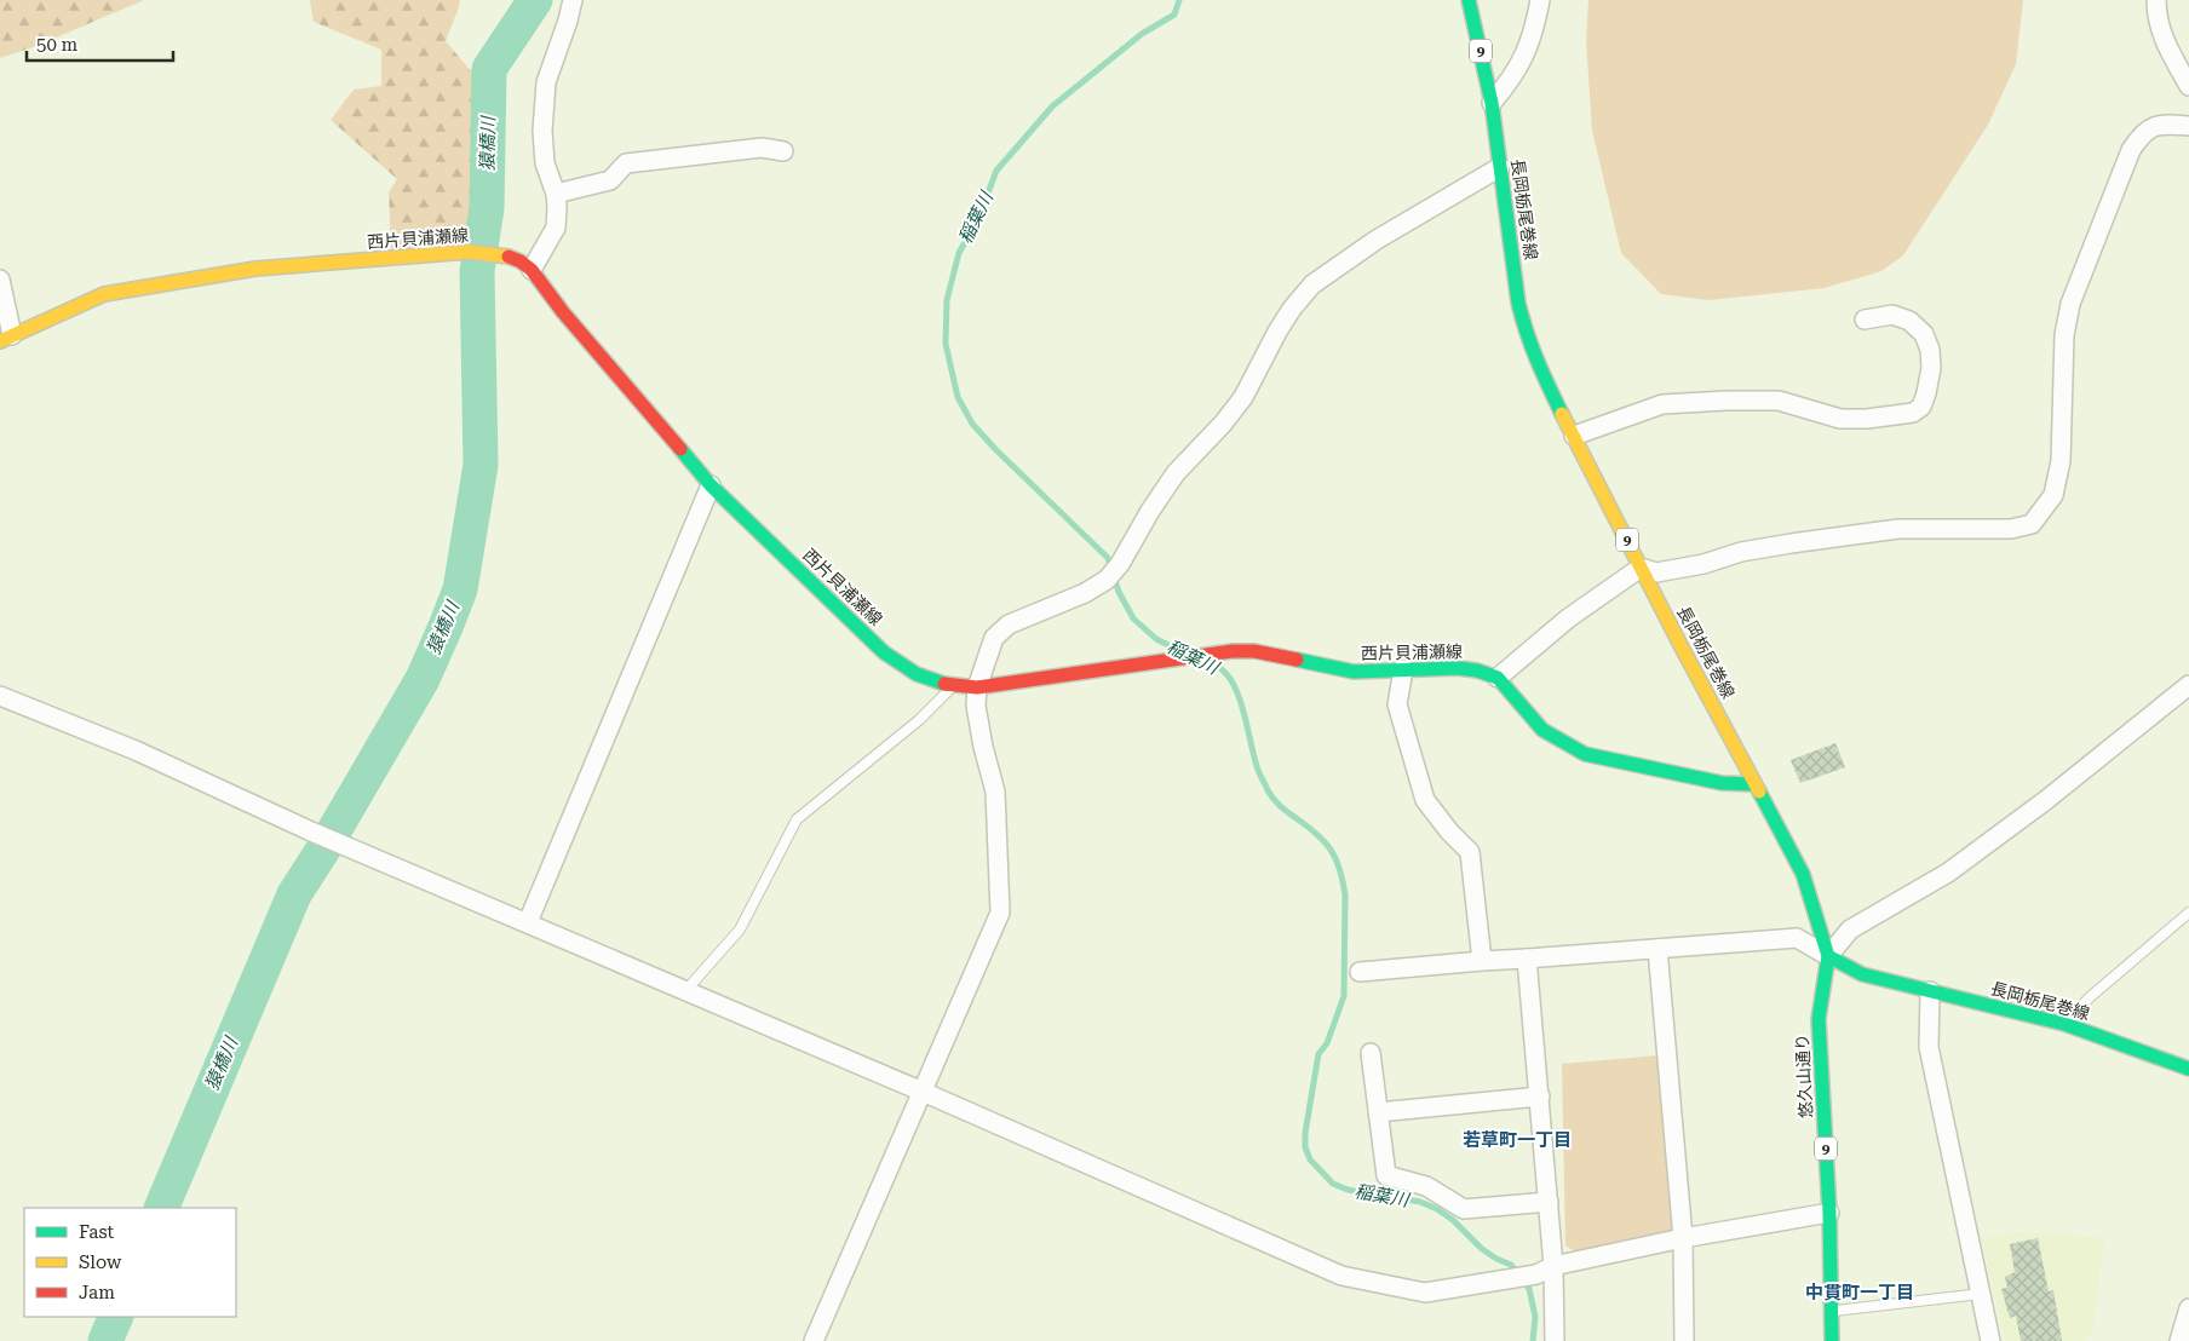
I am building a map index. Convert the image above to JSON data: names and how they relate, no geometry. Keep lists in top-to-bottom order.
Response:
{
  "streets": {
    "main road": [
      "9",
      "長岡栃尾巻線",
      "西片貝浦瀬線",
      "悠久山通り"
    ]
  },
  "crossings": [
    ["長岡栃尾巻線", "悠久山通り"]
  ],
  "districts": ["若草町一丁目", "中貫町一丁目"],
  "water": ["猿橋川", "稲葉川"],
  "legend": ["Fast", "Slow", "Jam"],
  "scale_bar": "50 m"
}
